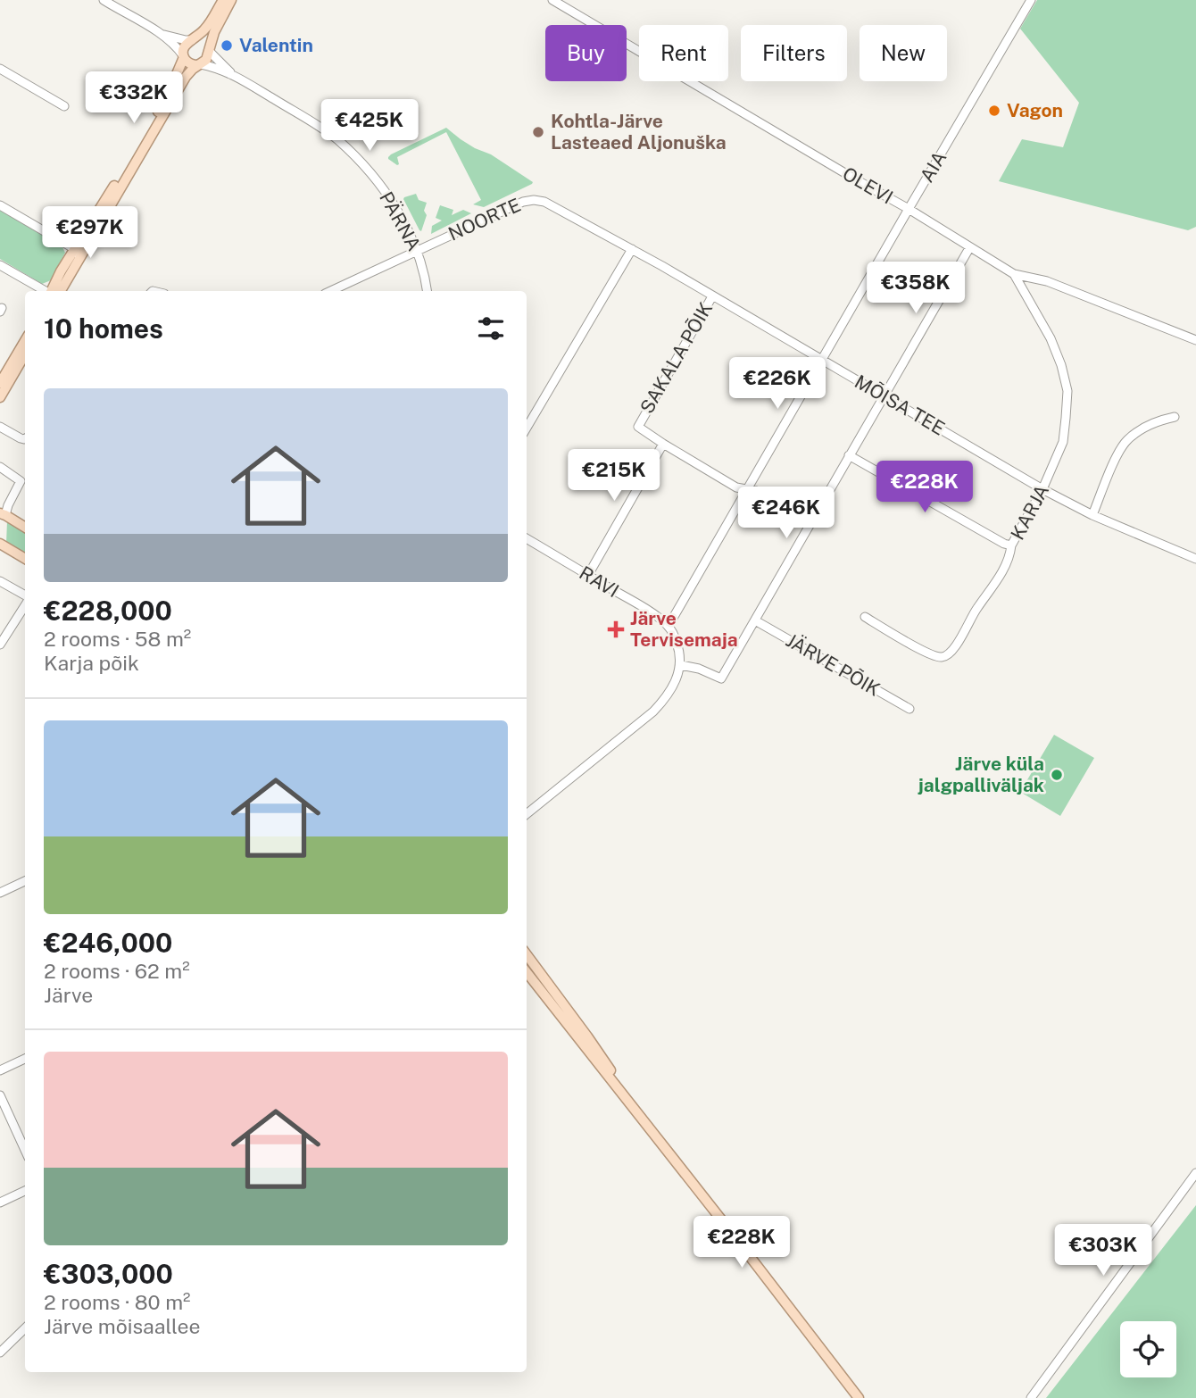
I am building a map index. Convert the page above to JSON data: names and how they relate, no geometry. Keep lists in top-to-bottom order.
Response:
{
  "streets": {
    "street": [
      "AIA",
      "OLEVI",
      "NOORTE",
      "PÄRNA",
      "SAKALA PÕIK",
      "MÕISA TEE",
      "KARJA",
      "RAVI",
      "JÄRVE PÕIK"
    ]
  },
  "crossings": [
    ["AIA", "OLEVI"],
    ["AIA", "MÕISA TEE"],
    ["AIA", "RAVI"],
    ["OLEVI", "KARJA"],
    ["NOORTE", "PÄRNA"],
    ["NOORTE", "MÕISA TEE"],
    ["SAKALA PÕIK", "MÕISA TEE"],
    ["MÕISA TEE", "KARJA"]
  ],
  "places": {
    "other": [
      "Valentin",
      "Vagon",
      "Kohtla-Järve Lasteaed Aljonuška",
      "Järve küla jalgpalliväljak"
    ],
    "health": ["Järve Tervisemaja"]
  },
  "page": {
    "chip": [
      "Buy",
      "Rent",
      "Filters",
      "New"
    ],
    "price": [
      "€332K",
      "€425K",
      "€297K",
      "€358K",
      "€226K",
      "€215K",
      "€228K",
      "€246K",
      "€228K",
      "€303K"
    ],
    "heading": "10 homes",
    "list": [
      {
        "name": "€228,000",
        "note": "2 rooms · 58 m² · Karja põik"
      },
      {
        "name": "€246,000",
        "note": "2 rooms · 62 m² · Järve"
      },
      {
        "name": "€303,000",
        "note": "2 rooms · 80 m² · Järve mõisaallee"
      }
    ]
  }
}
